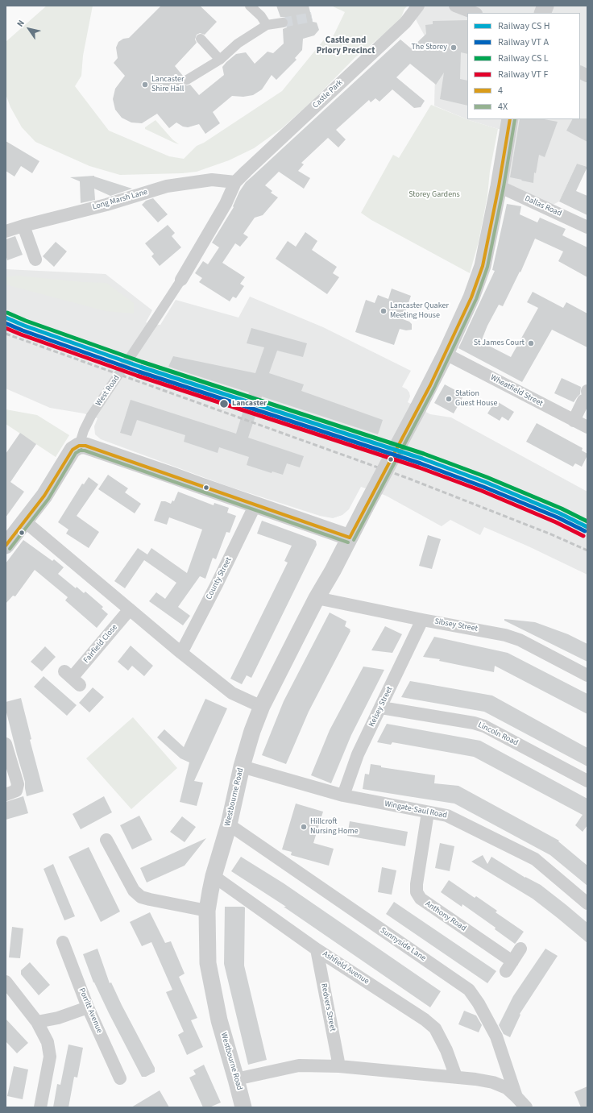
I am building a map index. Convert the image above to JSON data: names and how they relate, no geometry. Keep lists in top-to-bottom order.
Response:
{
  "streets": {
    "street": [
      "Castle Park",
      "Long Marsh Lane",
      "Dallas Road",
      "West Road",
      "Wheatfield Street",
      "County Street",
      "Sibsey Street",
      "Fairfield Close",
      "Kelsey Street",
      "Lincoln Road",
      "Westbourne Road",
      "Wingate-Saul Road",
      "Anthony Road",
      "Sunnyside Lane",
      "Ashfield Avenue",
      "Redvers Street",
      "Porritt Avenue"
    ]
  },
  "crossings": [
    ["Castle Park", "Long Marsh Lane"],
    ["Castle Park", "West Road"],
    ["Long Marsh Lane", "West Road"],
    ["Dallas Road", "Westbourne Road"],
    ["Wheatfield Street", "Westbourne Road"],
    ["Sibsey Street", "Kelsey Street"],
    ["Sibsey Street", "Westbourne Road"],
    ["Kelsey Street", "Lincoln Road"],
    ["Kelsey Street", "Wingate-Saul Road"],
    ["Westbourne Road", "Wingate-Saul Road"],
    ["Westbourne Road", "Sunnyside Lane"],
    ["Westbourne Road", "Ashfield Avenue"],
    ["Wingate-Saul Road", "Anthony Road"],
    ["Ashfield Avenue", "Redvers Street"]
  ],
  "districts": ["Castle and Priory Precinct"],
  "parks": ["Storey Gardens"],
  "places": [
    "The Storey",
    "Lancaster Shire Hall",
    "Lancaster Quaker Meeting House",
    "St James Court",
    "Station Guest House",
    "Lancaster",
    "Hillcroft Nursing Home"
  ],
  "lines": ["transit line 4", "transit line 4X"],
  "legend": [
    "Railway CS H",
    "Railway VT A",
    "Railway CS L",
    "Railway VT F",
    "4",
    "4X"
  ],
  "north": "top left"
}
